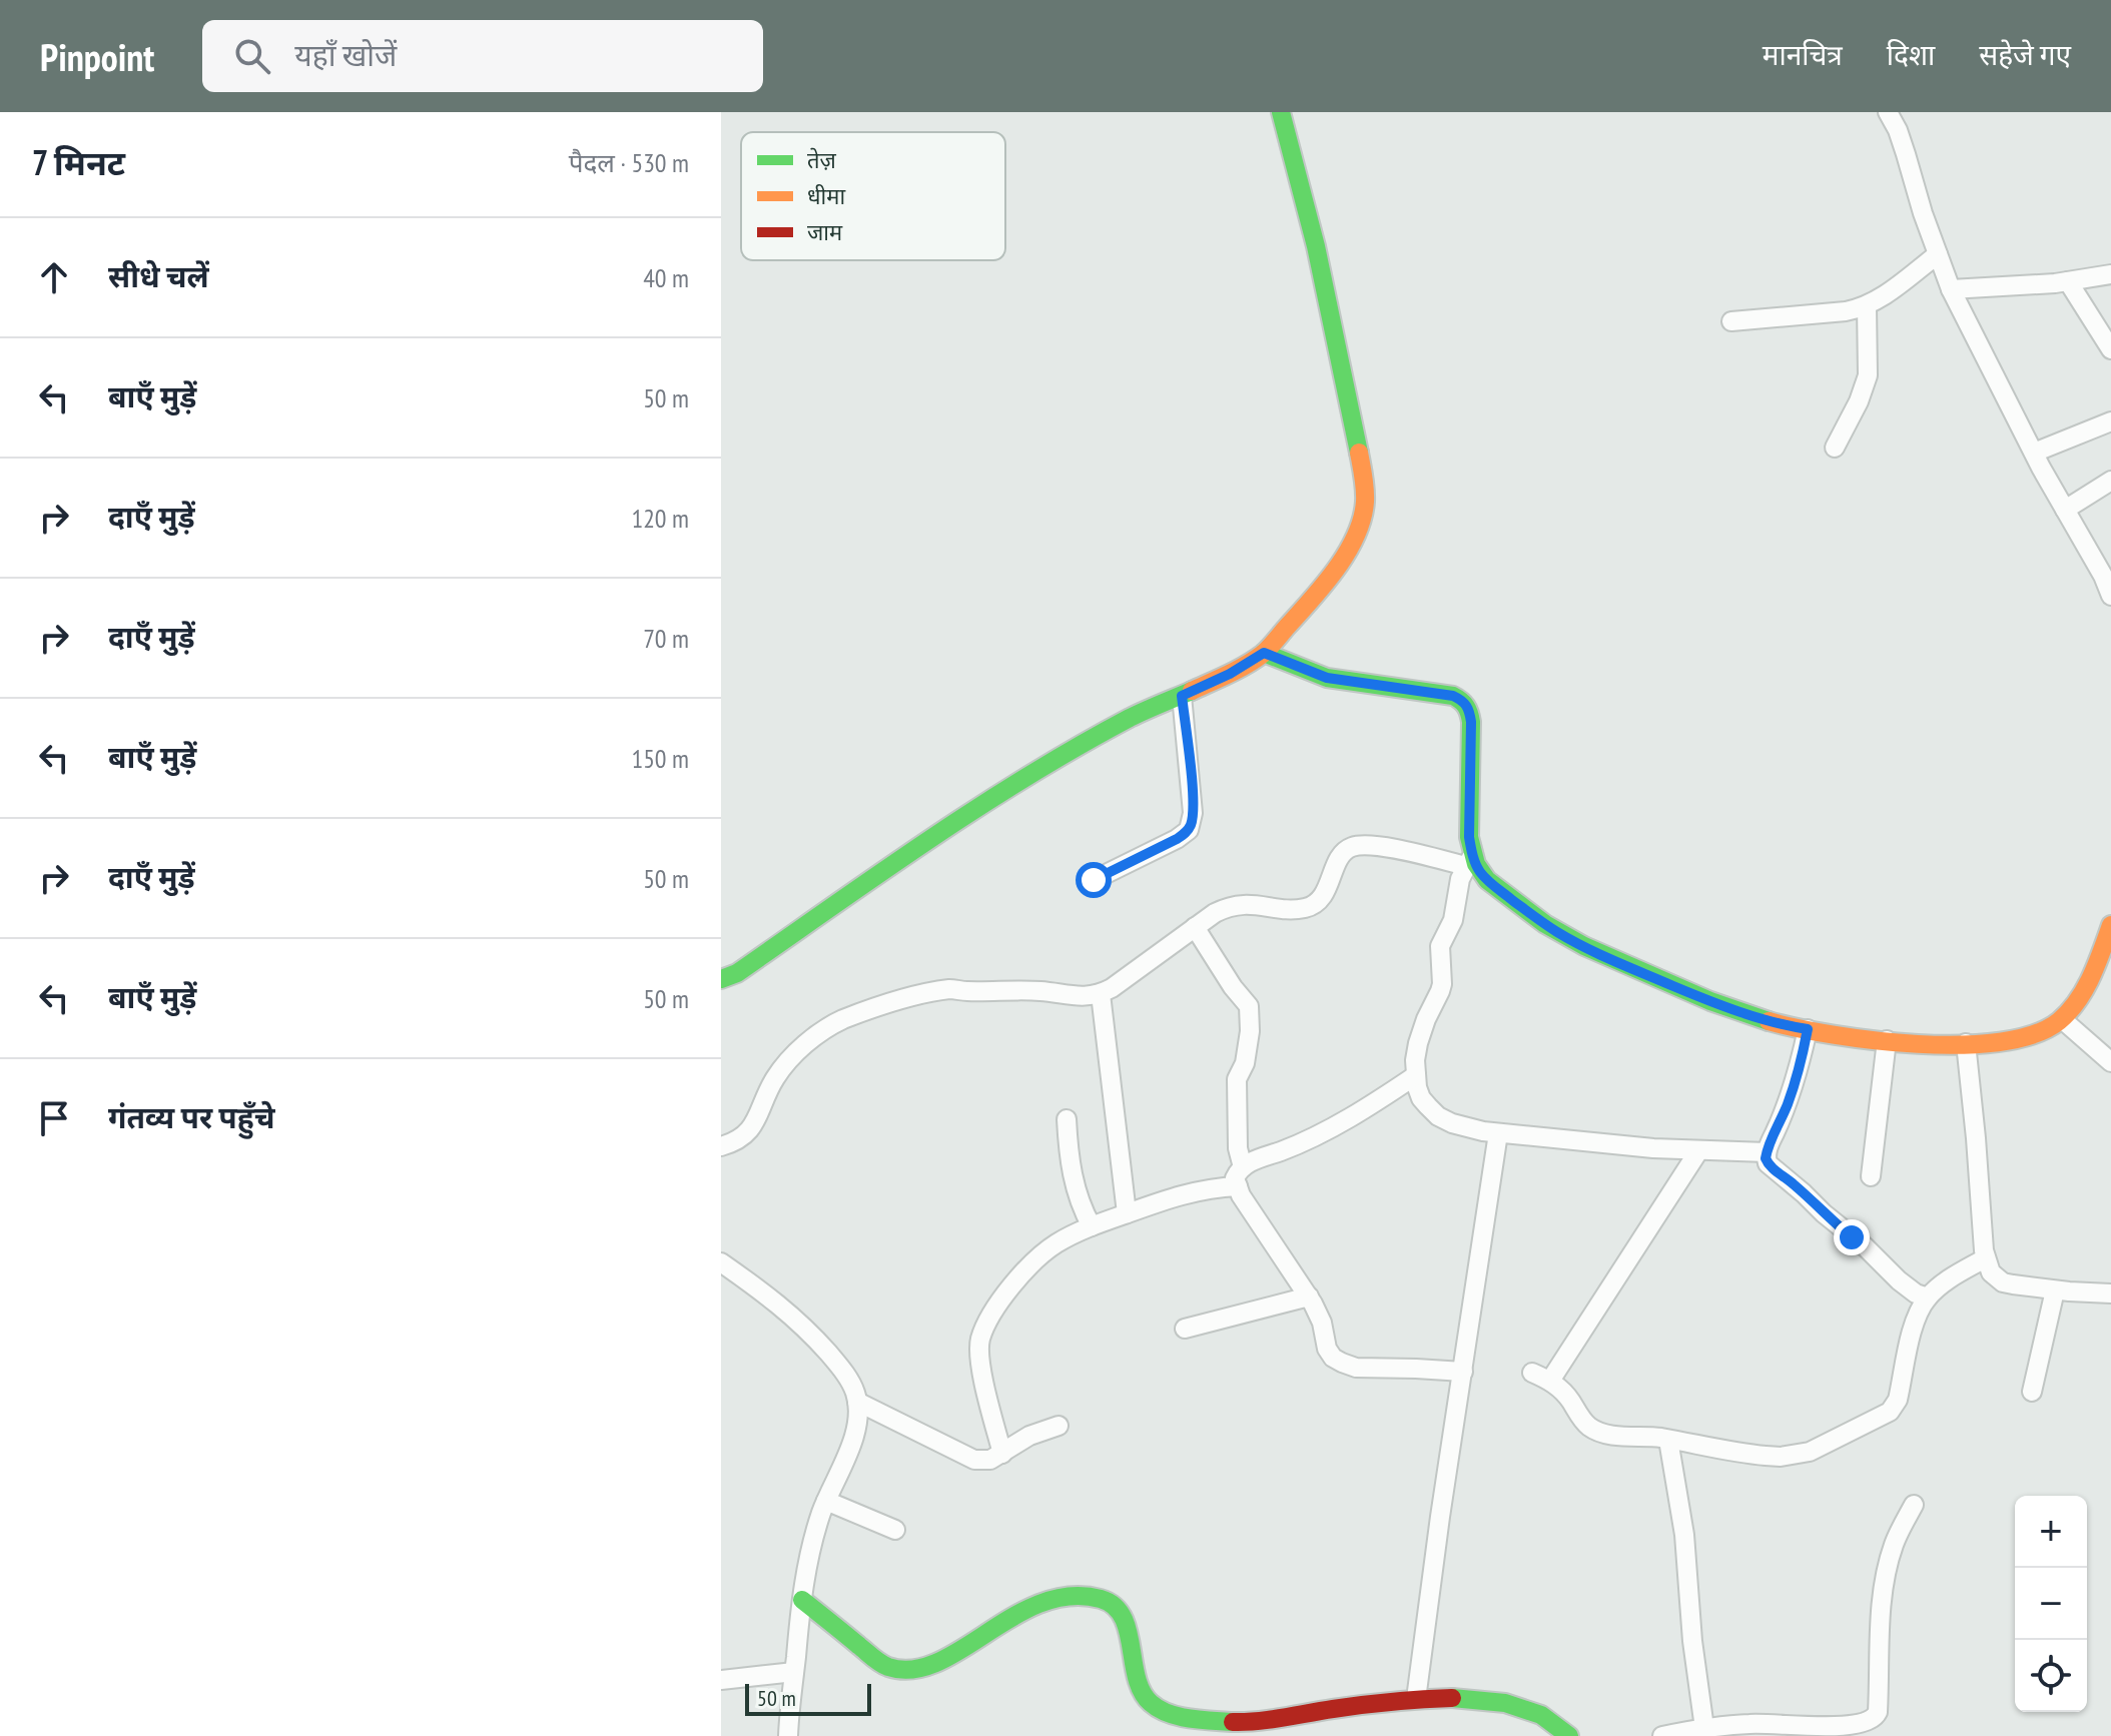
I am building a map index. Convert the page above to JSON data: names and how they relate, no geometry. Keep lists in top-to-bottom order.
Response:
{
  "legend": ["तेज़", "धीमा", "जाम"],
  "scale_bar": "50 m",
  "page": {
    "header": "Pinpoint",
    "search": "यहाँ खोजें",
    "nav": ["मानचित्र", "दिशा", "सहेजे गए"],
    "heading": ["7 मिनट", "पैदल · 530 m"],
    "list": [
      ["सीधे चलें", "40 m"],
      ["बाएँ मुड़ें", "50 m"],
      ["दाएँ मुड़ें", "120 m"],
      ["दाएँ मुड़ें", "70 m"],
      ["बाएँ मुड़ें", "150 m"],
      ["दाएँ मुड़ें", "50 m"],
      ["बाएँ मुड़ें", "50 m"],
      "गंतव्य पर पहुँचे"
    ],
    "map_buttons": ["+", "−"],
    "scale": "50 m"
  }
}
